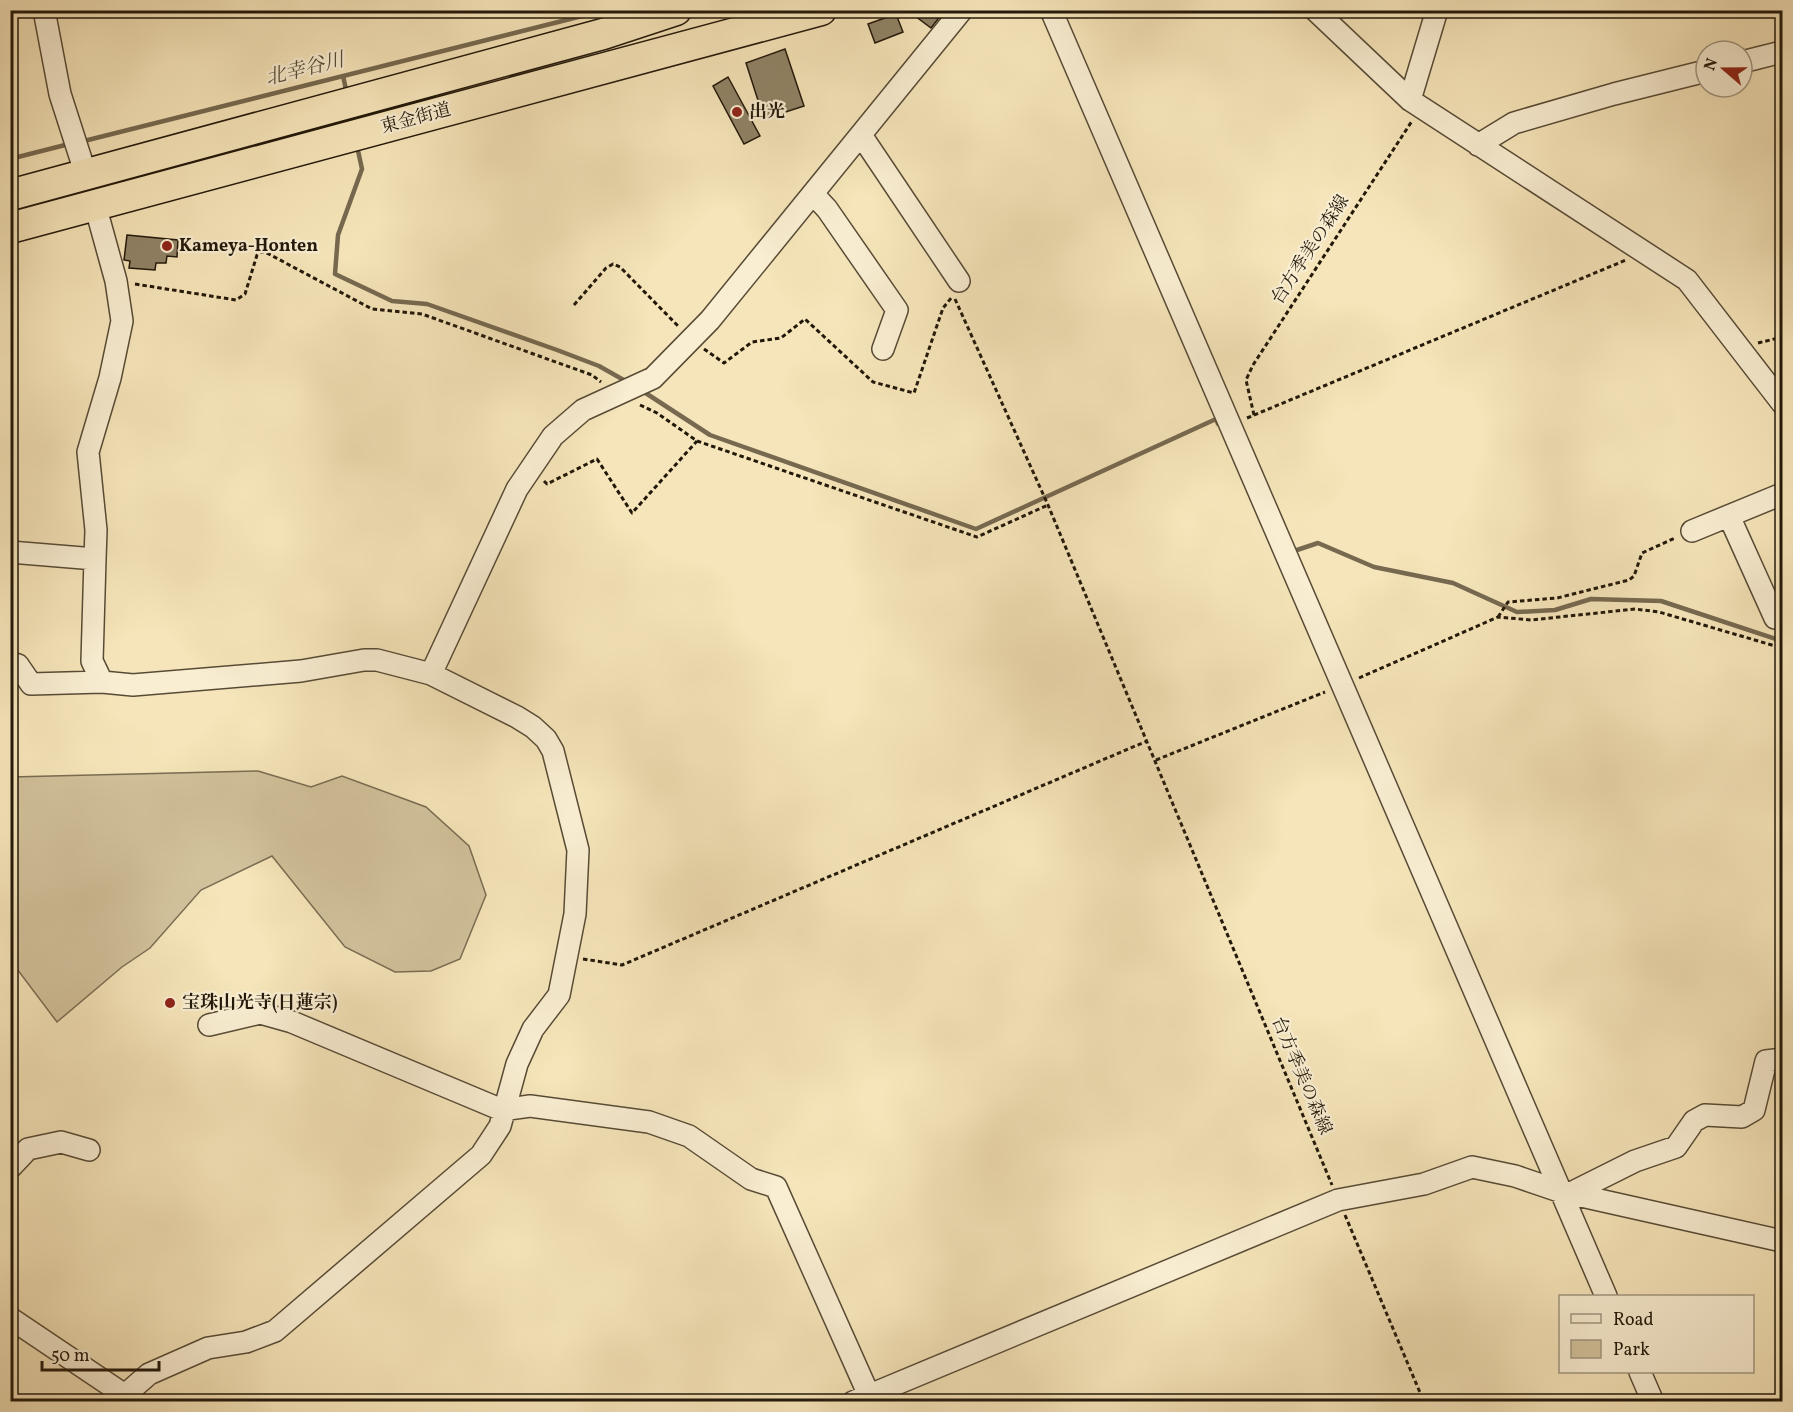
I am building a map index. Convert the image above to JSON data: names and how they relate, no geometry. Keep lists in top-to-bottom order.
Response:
{
  "streets": {
    "highway": ["東金街道"],
    "path": ["台方季美の森線"]
  },
  "water": ["北幸谷川"],
  "places": ["出光", "Kameya-Honten", "宝珠山光寺(日蓮宗)"],
  "legend": ["Road", "Park"],
  "scale_bar": "50 m",
  "north": "left"
}
